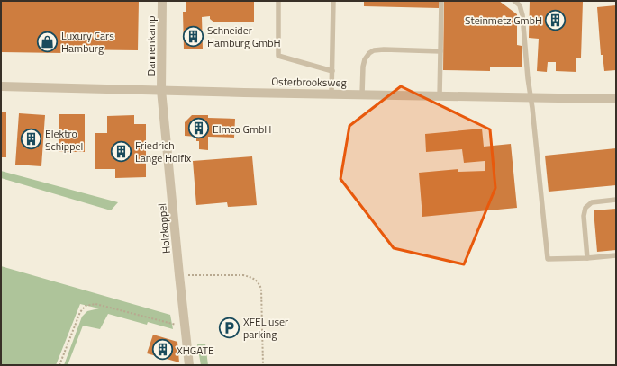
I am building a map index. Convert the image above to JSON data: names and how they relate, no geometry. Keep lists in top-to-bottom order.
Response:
{
  "streets": {
    "street": ["Dannenkamp", "Osterbrooksweg", "Holzkoppel"]
  },
  "crossings": [
    ["Dannenkamp", "Osterbrooksweg"],
    ["Dannenkamp", "Holzkoppel"],
    ["Osterbrooksweg", "Holzkoppel"]
  ],
  "places": {
    "building": [
      "Steinmetz GmbH",
      "Schneider Hamburg GmbH",
      "Elmco GmbH",
      "Elektro Schippel",
      "Friedrich Lange Holfix",
      "XHGATE"
    ],
    "shop": ["Luxury Cars Hamburg"],
    "parking": ["XFEL user parking"]
  }
}
